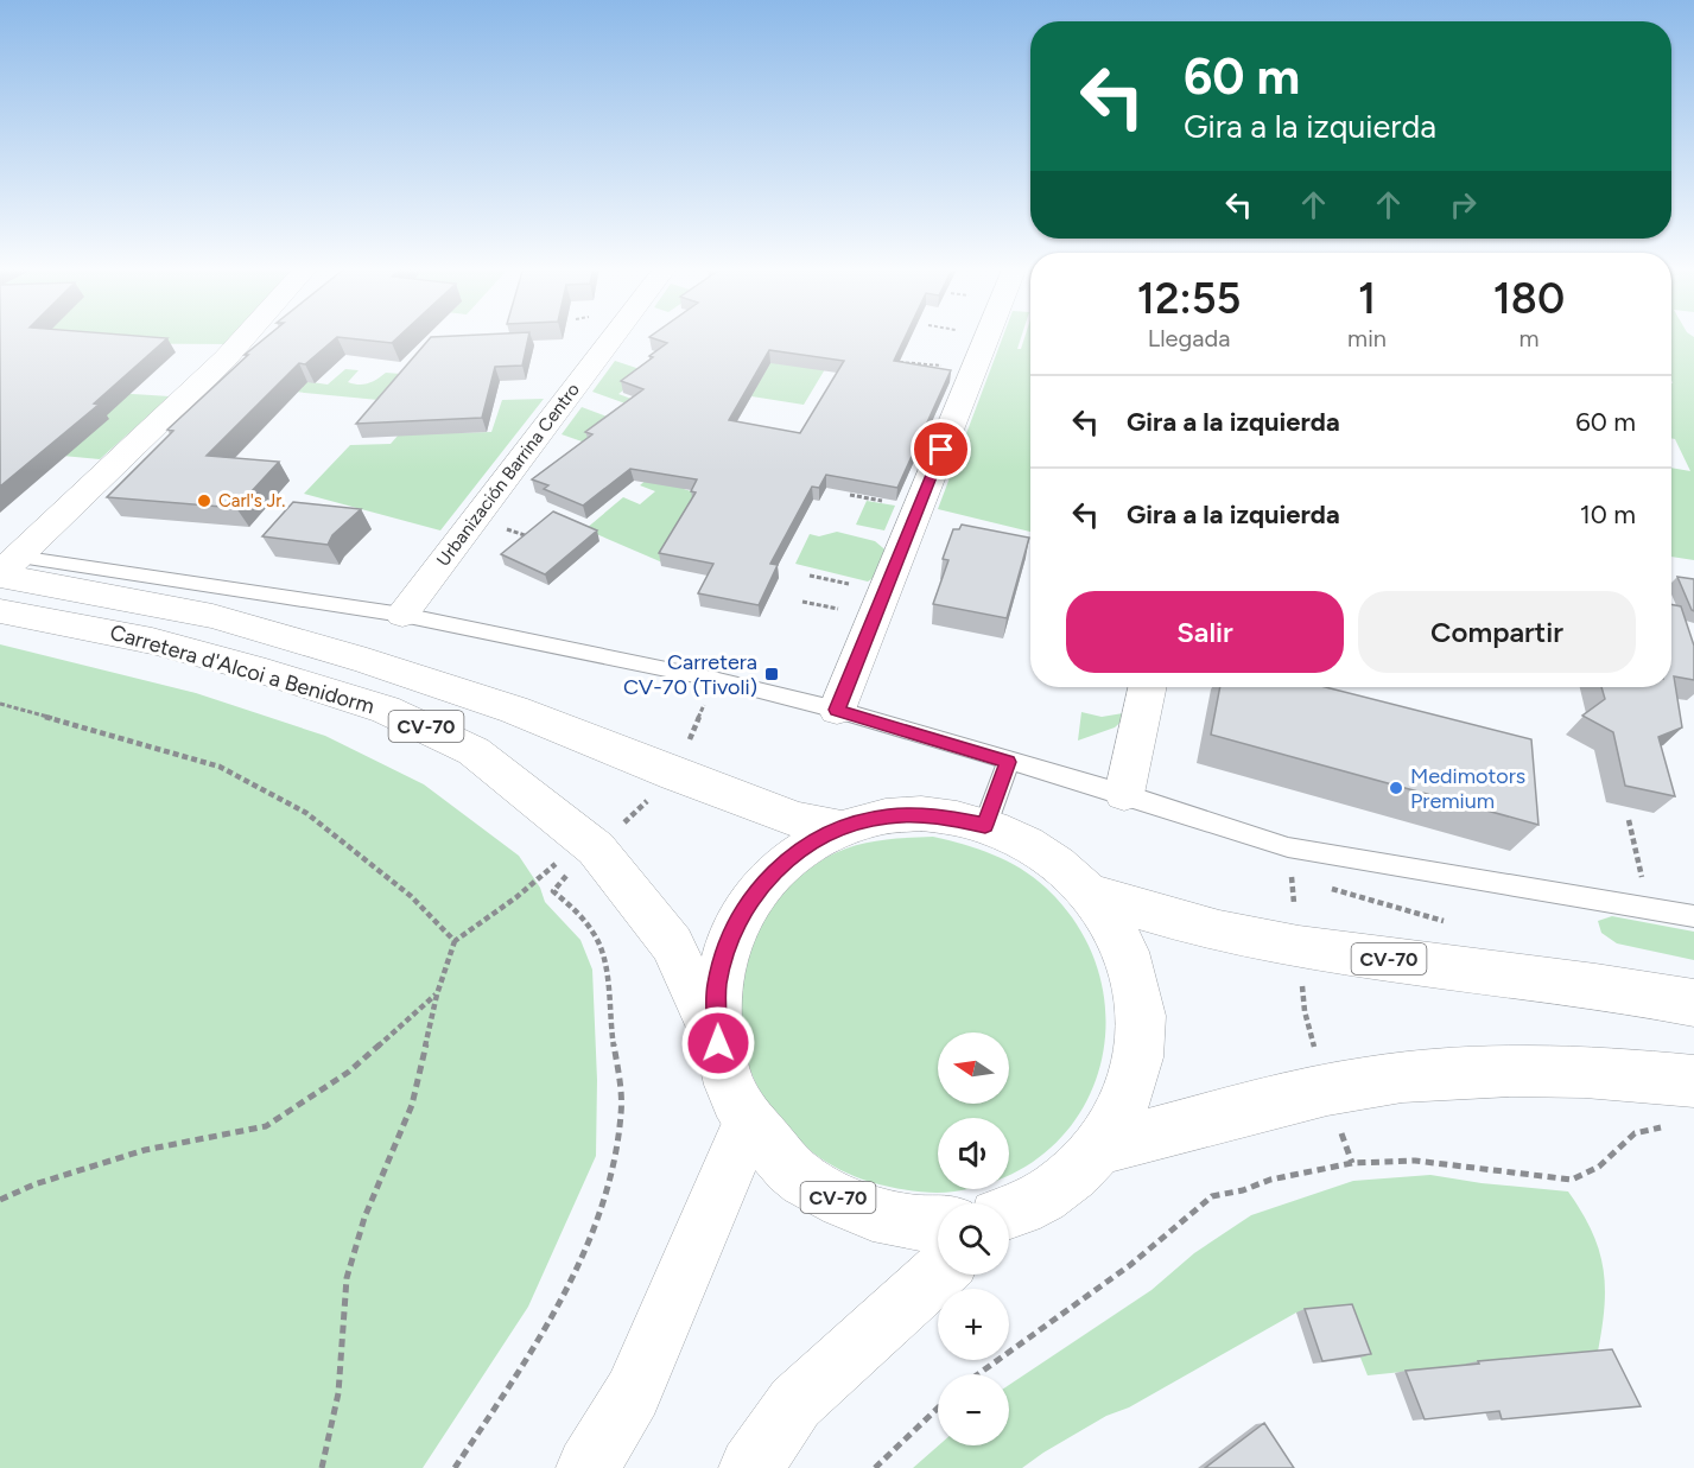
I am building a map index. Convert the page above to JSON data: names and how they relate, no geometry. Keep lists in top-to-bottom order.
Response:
{
  "streets": {
    "main road": ["Urbanización Barrina Centro", "Carretera d'Alcoi a Benidorm", "CV-70"]
  },
  "crossings": [
    ["Carretera d'Alcoi a Benidorm", "CV-70"]
  ],
  "places": {
    "other": ["Carl's Jr.", "Medimotors Premium"],
    "transit": ["Carretera CV-70 (Tivoli)"]
  },
  "north": "left",
  "page": {
    "turn": ["60 m", "Gira a la izquierda"],
    "eta": [
      "12:55",
      "Llegada",
      "1",
      "min",
      "180",
      "m"
    ],
    "list": [
      {
        "name": "Gira a la izquierda",
        "value": "60 m"
      },
      {
        "name": "Gira a la izquierda",
        "value": "10 m"
      }
    ],
    "buttons": ["Salir", "Compartir"],
    "map_buttons": ["+", "−"]
  }
}
